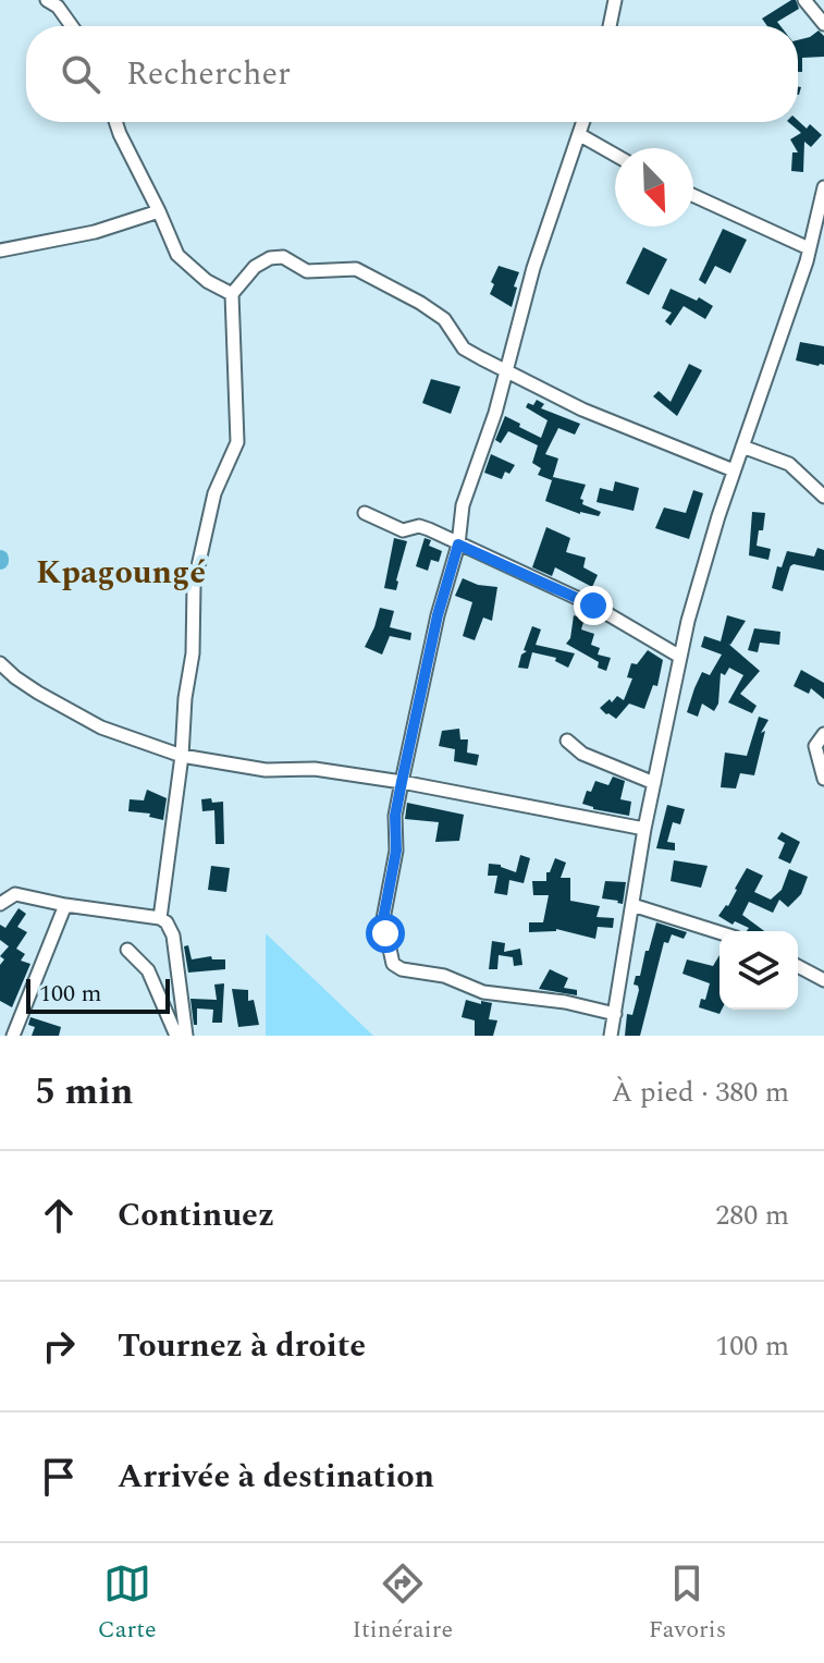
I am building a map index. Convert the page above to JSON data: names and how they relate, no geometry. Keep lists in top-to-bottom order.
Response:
{
  "districts": ["Kpagoungé"],
  "scale_bar": "100 m",
  "north": "bottom right",
  "page": {
    "search": "Rechercher",
    "scale": "100 m",
    "heading": ["5 min", "À pied · 380 m"],
    "list": [
      ["Continuez", "280 m"],
      ["Tournez à droite", "100 m"],
      "Arrivée à destination"
    ],
    "nav": ["Carte", "Itinéraire", "Favoris"]
  }
}
